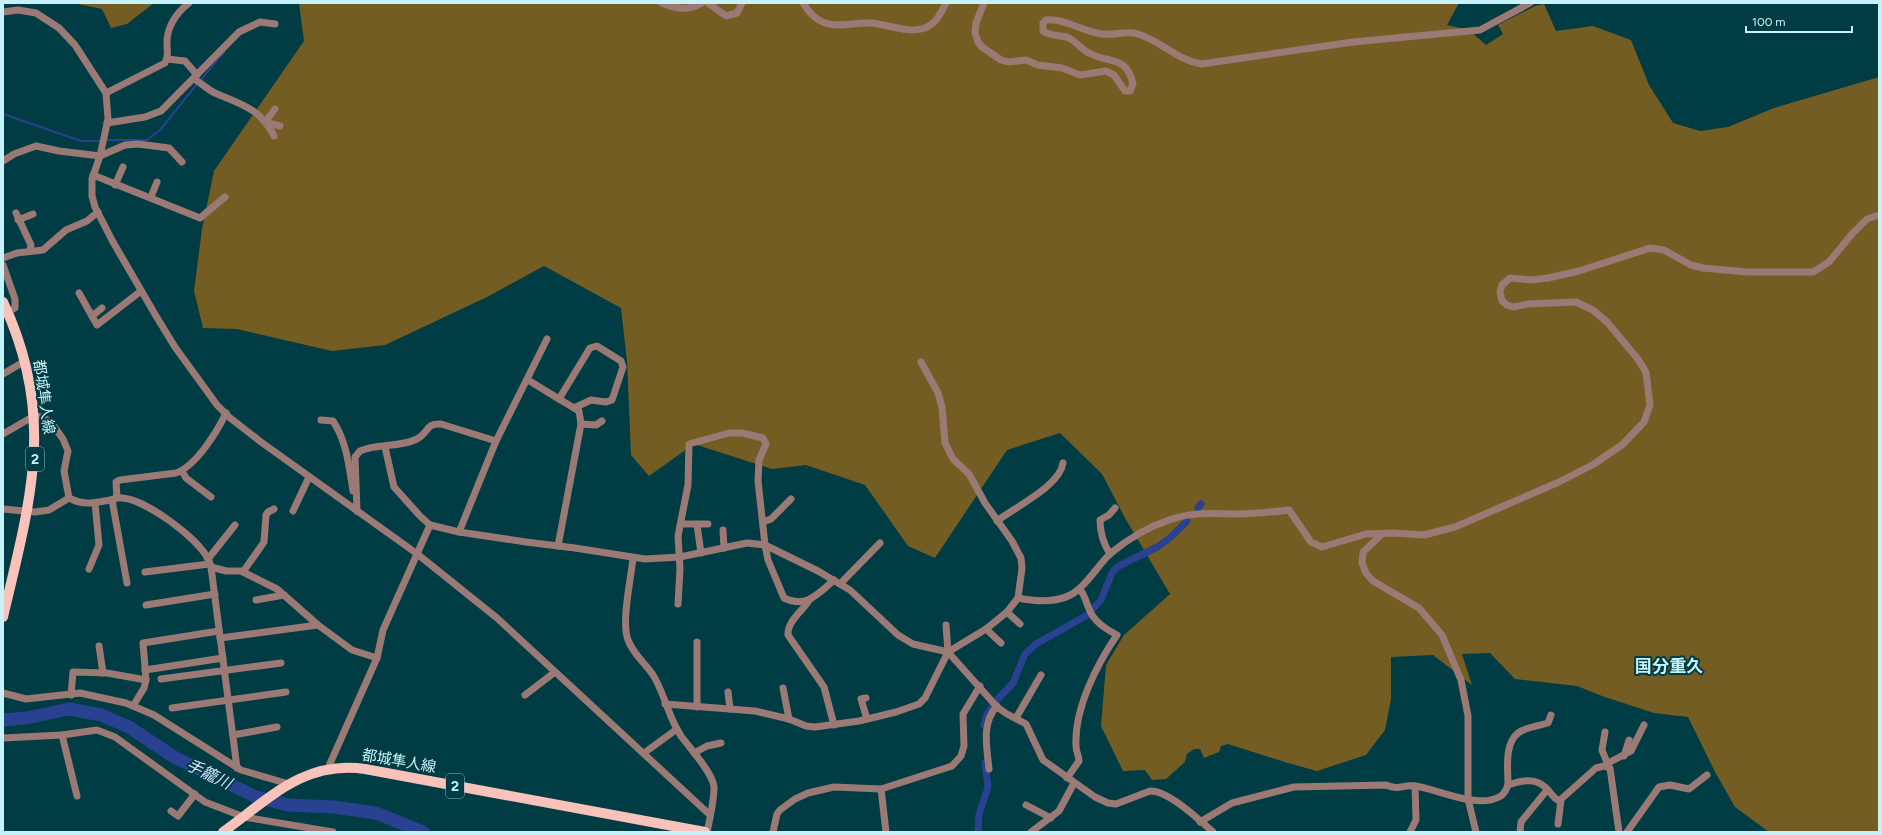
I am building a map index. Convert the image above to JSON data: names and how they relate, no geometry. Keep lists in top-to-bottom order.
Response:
{
  "streets": {
    "main road": ["都城隼人線", "2"]
  },
  "districts": ["国分重久"],
  "water": ["手籠川"],
  "scale_bar": "100 m"
}
